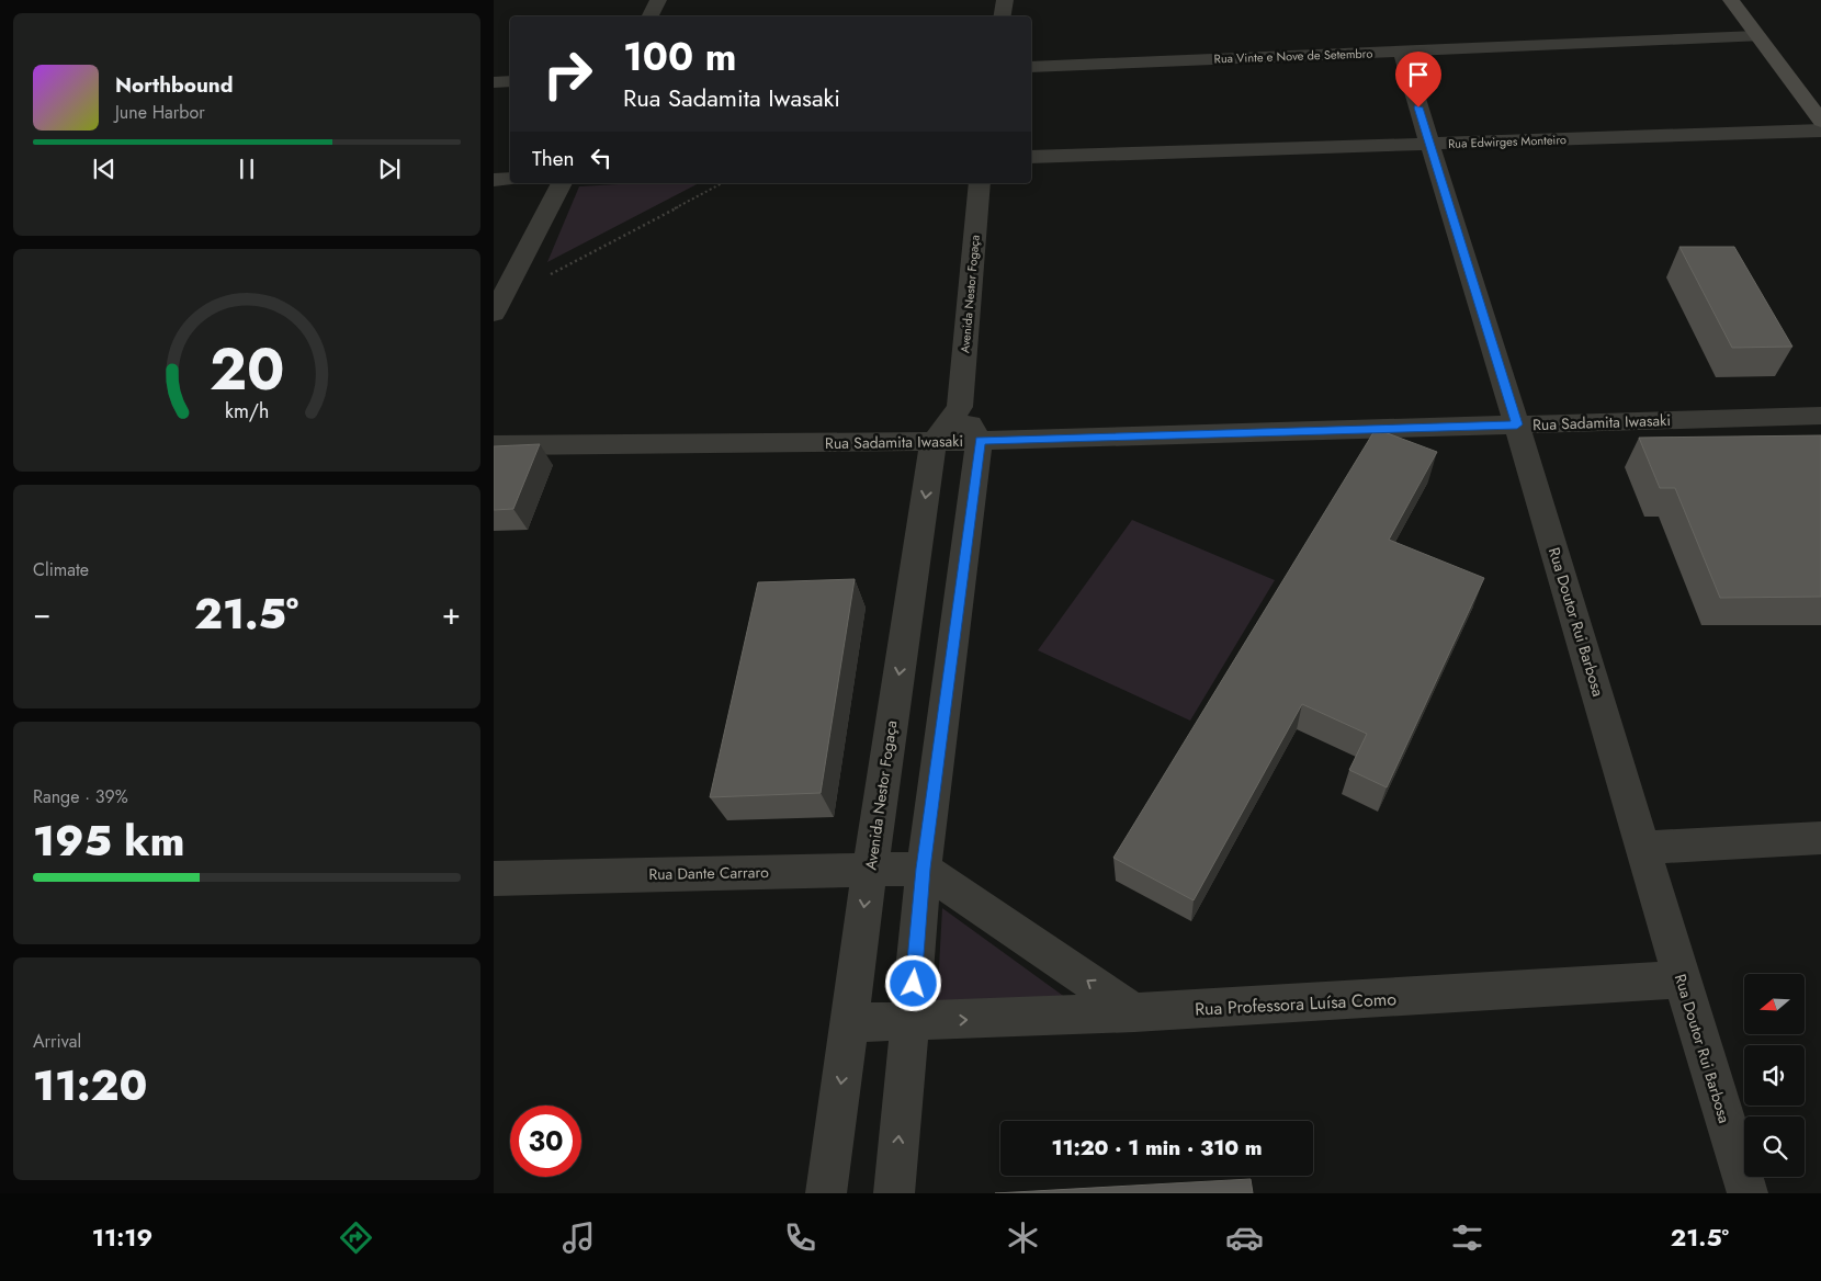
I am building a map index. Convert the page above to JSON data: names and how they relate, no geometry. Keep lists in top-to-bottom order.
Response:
{
  "streets": {
    "street": [
      "Rua Vinte e Nove de Setembro",
      "Rua Edwirges Monteiro",
      "Avenida Nestor Fogaça",
      "Rua Sadamita Iwasaki",
      "Rua Doutor Rui Barbosa",
      "Rua Dante Carraro",
      "Rua Professora Luísa Como"
    ]
  },
  "crossings": [
    ["Rua Vinte e Nove de Setembro", "Rua Doutor Rui Barbosa"],
    ["Rua Edwirges Monteiro", "Rua Doutor Rui Barbosa"],
    ["Avenida Nestor Fogaça", "Rua Sadamita Iwasaki"],
    ["Avenida Nestor Fogaça", "Rua Dante Carraro"],
    ["Avenida Nestor Fogaça", "Rua Professora Luísa Como"],
    ["Rua Sadamita Iwasaki", "Rua Doutor Rui Barbosa"],
    ["Rua Doutor Rui Barbosa", "Rua Professora Luísa Como"]
  ],
  "north": "left",
  "page": {
    "turn": ["100 m", "Rua Sadamita Iwasaki"],
    "song": ["Northbound", "June Harbor"],
    "then": "Then",
    "tile": [
      "Climate",
      ["Range · 39%", "195 km"],
      ["Arrival", "11:20"]
    ],
    "heat": ["−", "21.5°", "+"],
    "limit": "30",
    "trip": "11:20 · 1 min · 310 m",
    "tabs": ["11:19", "21.5°"],
    "gauge": ["20", "km/h"]
  }
}
